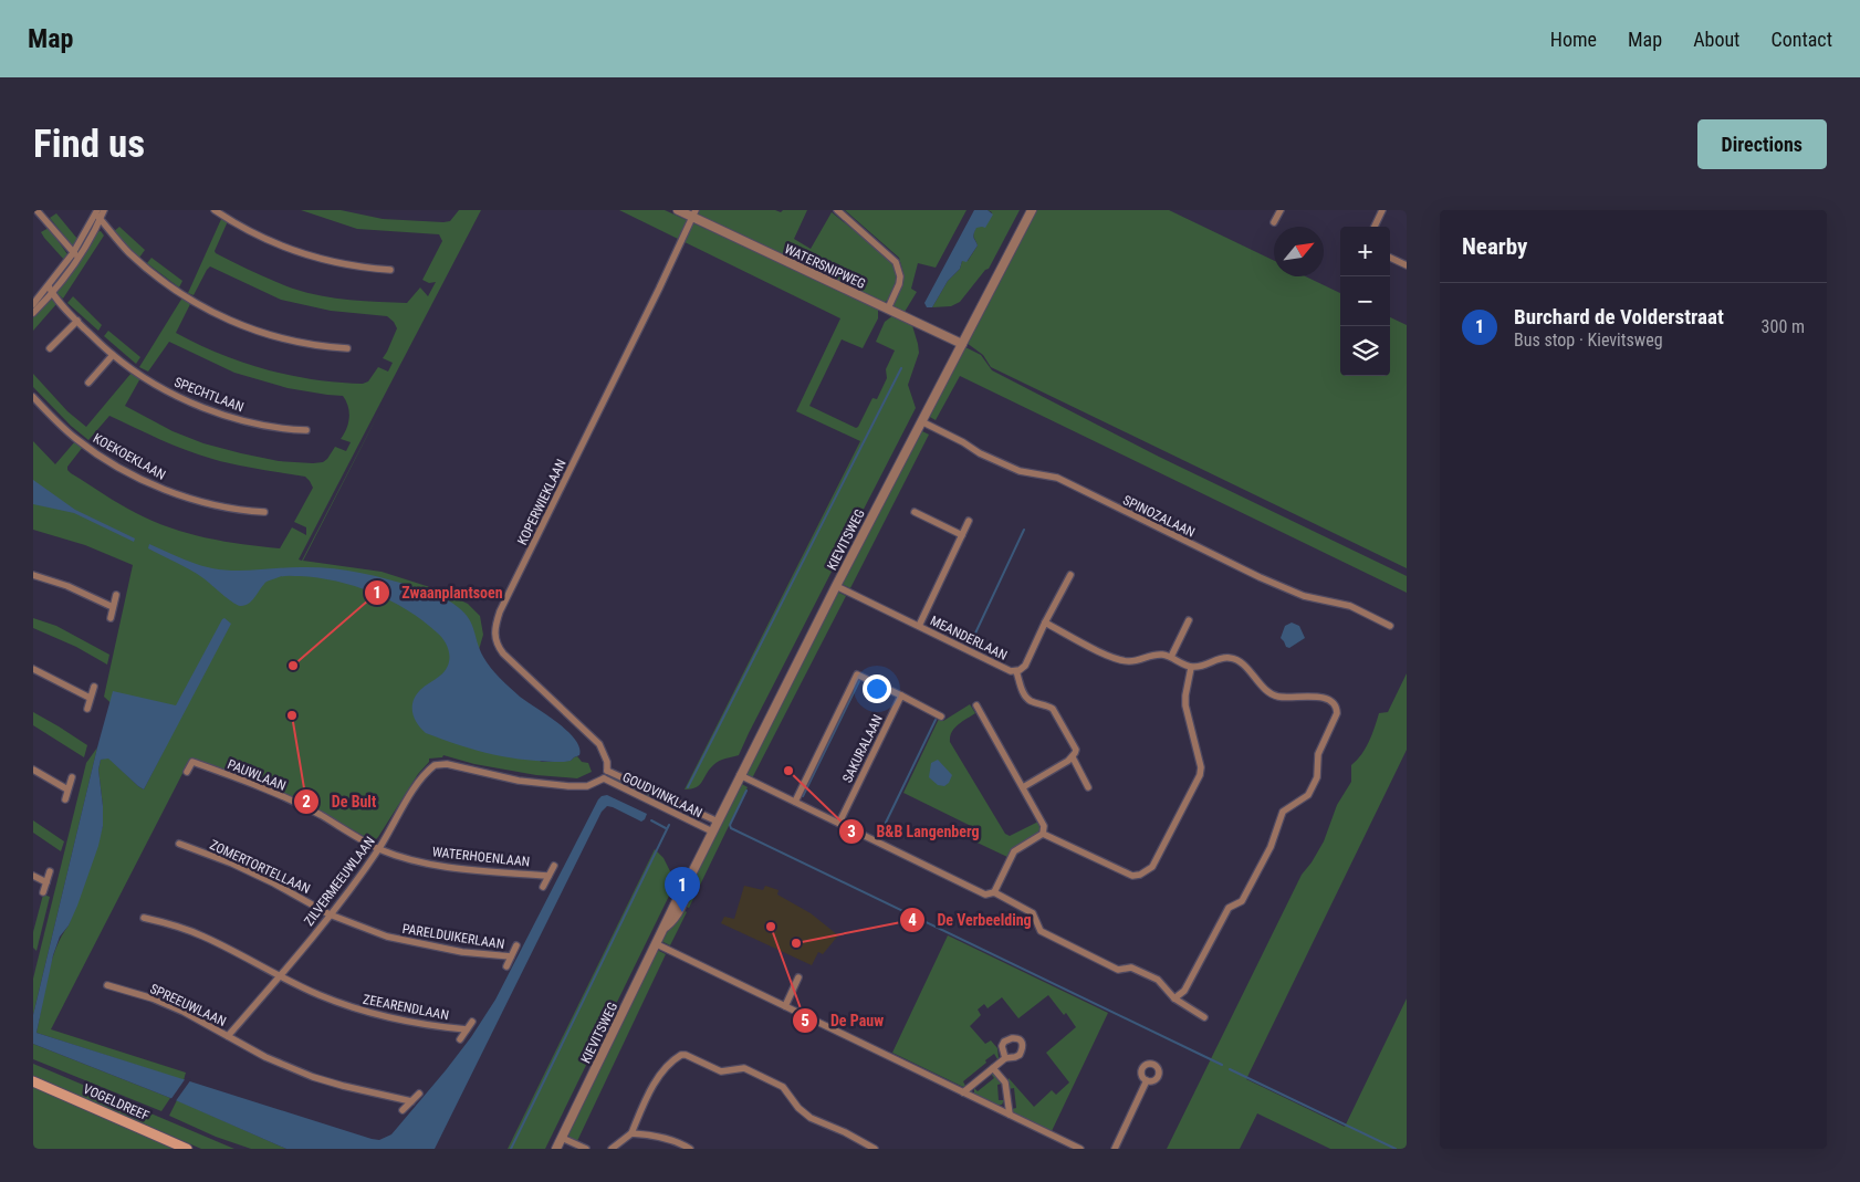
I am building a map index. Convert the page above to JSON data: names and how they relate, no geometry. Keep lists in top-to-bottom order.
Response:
{
  "streets": {
    "main road": ["VOGELDREEF"],
    "street": [
      "WATERSNIPWEG",
      "SPECHTLAAN",
      "KOEKOEKLAAN",
      "KOPERWIEKLAAN",
      "SPINOZALAAN",
      "KIEVITSWEG",
      "MEANDERLAAN",
      "SAKURALAAN",
      "PAUWLAAN",
      "GOUDVINKLAAN",
      "WATERHOENLAAN",
      "ZOMERTORTELLAAN",
      "ZILVERMEEUWLAAN",
      "PARELDUIKERLAAN",
      "SPREEUWLAAN",
      "ZEEARENDLAAN"
    ]
  },
  "crossings": [
    ["WATERSNIPWEG", "KOPERWIEKLAAN"],
    ["WATERSNIPWEG", "KIEVITSWEG"],
    ["KOPERWIEKLAAN", "GOUDVINKLAAN"],
    ["SPINOZALAAN", "KIEVITSWEG"],
    ["KIEVITSWEG", "MEANDERLAAN"],
    ["KIEVITSWEG", "GOUDVINKLAAN"],
    ["PAUWLAAN", "WATERHOENLAAN"],
    ["PAUWLAAN", "ZILVERMEEUWLAAN"],
    ["GOUDVINKLAAN", "ZILVERMEEUWLAAN"],
    ["WATERHOENLAAN", "ZILVERMEEUWLAAN"],
    ["ZOMERTORTELLAAN", "ZILVERMEEUWLAAN"],
    ["ZOMERTORTELLAAN", "PARELDUIKERLAAN"],
    ["ZILVERMEEUWLAAN", "PARELDUIKERLAAN"],
    ["ZILVERMEEUWLAAN", "SPREEUWLAAN"],
    ["ZILVERMEEUWLAAN", "ZEEARENDLAAN"]
  ],
  "places": [
    "Zwaanplantsoen",
    "De Bult",
    "B&B Langenberg",
    "De Pauw",
    "De Verbeelding"
  ],
  "north": "top right",
  "page": {
    "header": "Map",
    "nav": [
      "Home",
      "Map",
      "About",
      "Contact"
    ],
    "buttons": "Directions",
    "title": "Find us",
    "heading": "Nearby",
    "map_buttons": ["+", "−"],
    "list": [
      {
        "mark": "1",
        "name": "Burchard de Volderstraat",
        "note": "Bus stop · Kievitsweg",
        "value": "300 m"
      }
    ],
    "pins": "1"
  }
}
